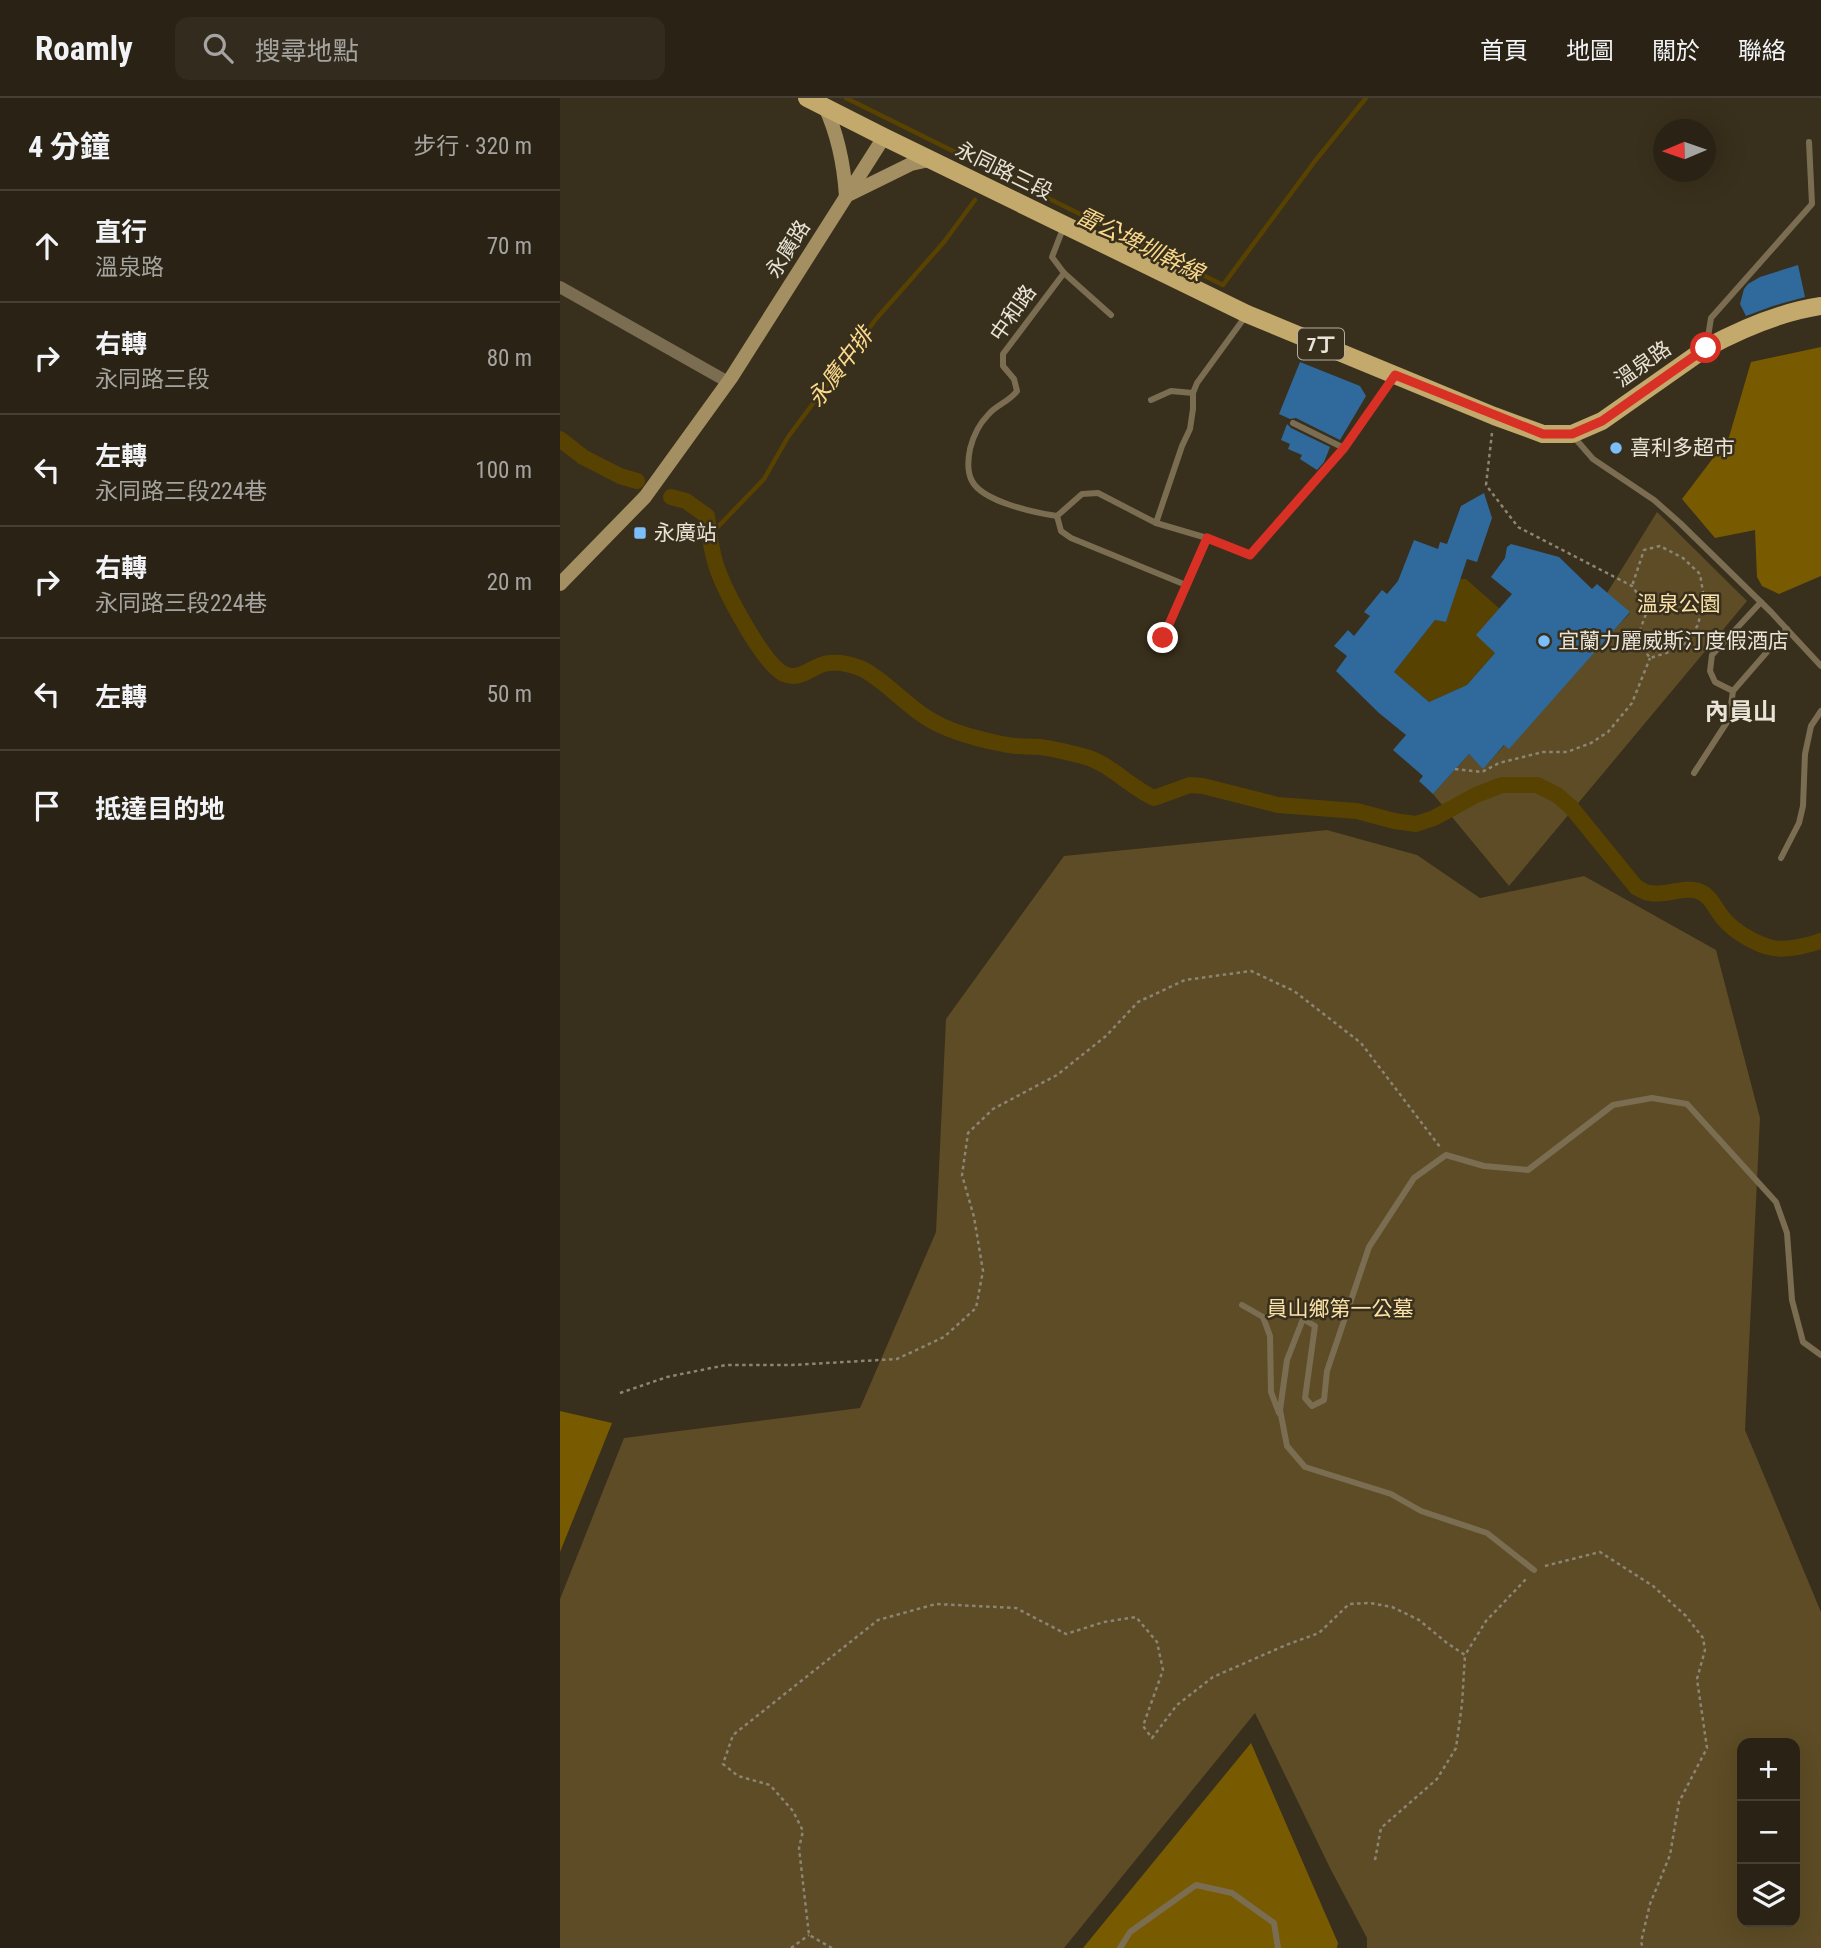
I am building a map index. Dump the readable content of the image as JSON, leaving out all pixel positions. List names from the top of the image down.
{
  "streets": {
    "main road": ["永同路三段", "7丁", "溫泉路"],
    "street": ["永廣路"],
    "lane": ["中和路"]
  },
  "crossings": [
    ["永同路三段", "永廣路"],
    ["永同路三段", "中和路"],
    ["永同路三段", "溫泉路"]
  ],
  "districts": ["內員山"],
  "water": ["雷公埤圳幹線", "永廣中排"],
  "parks": ["溫泉公園", "員山鄉第一公墓"],
  "places": {
    "other": ["喜利多超市", "宜蘭力麗威斯汀度假酒店"],
    "transit": ["永廣站"]
  },
  "north": "left",
  "page": {
    "header": "Roamly",
    "search": "搜尋地點",
    "nav": [
      "首頁",
      "地圖",
      "關於",
      "聯絡"
    ],
    "heading": ["4 分鐘", "步行 · 320 m"],
    "list": [
      ["直行", "溫泉路", "70 m"],
      ["右轉", "永同路三段", "80 m"],
      ["左轉", "永同路三段224巷", "100 m"],
      ["右轉", "永同路三段224巷", "20 m"],
      ["左轉", "50 m"],
      "抵達目的地"
    ],
    "map_buttons": ["+", "−"]
  }
}
